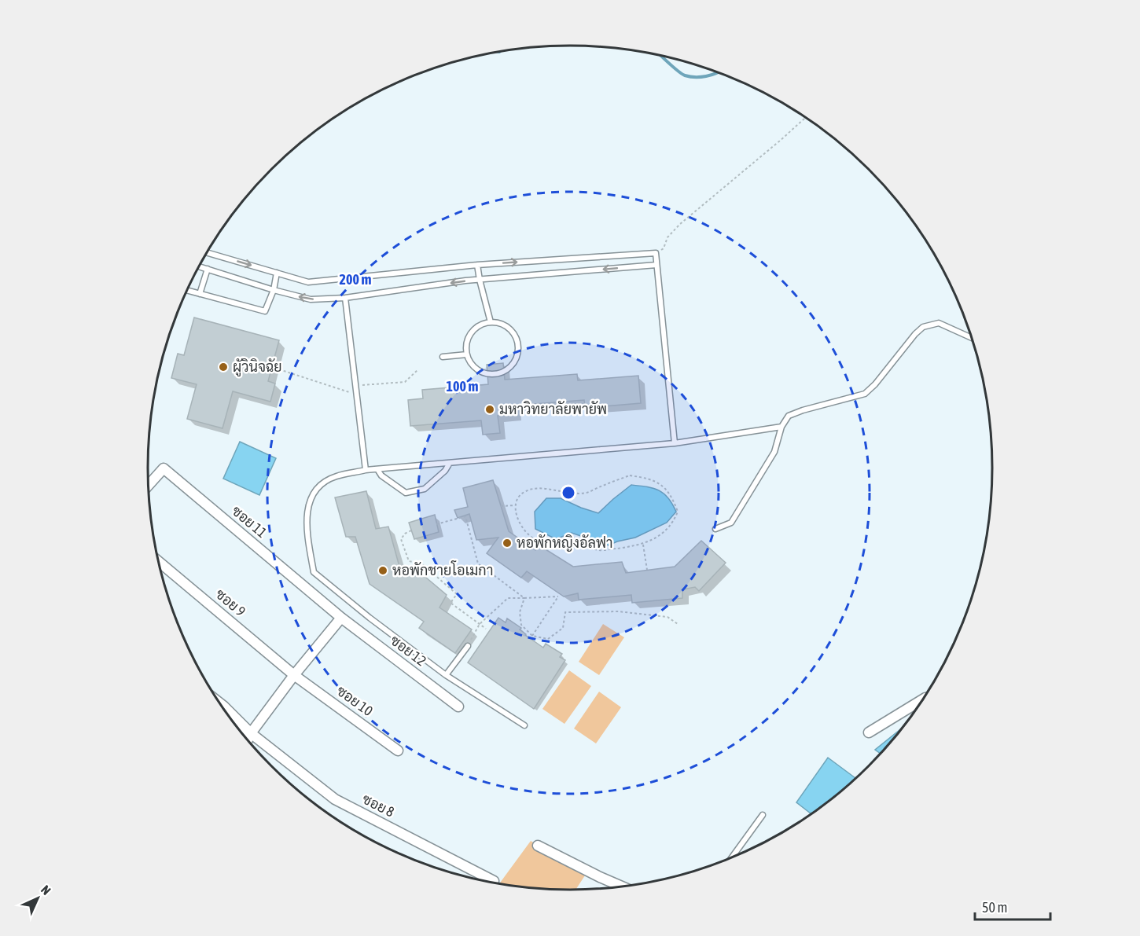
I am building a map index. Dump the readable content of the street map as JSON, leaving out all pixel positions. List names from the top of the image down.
{
  "streets": {
    "street": [
      "ซอย 11",
      "ซอย 9",
      "ซอย 12",
      "ซอย 10",
      "ซอย 8"
    ]
  },
  "crossings": [
    ["ซอย 11", "ซอย 12"],
    ["ซอย 9", "ซอย 10"]
  ],
  "places": [
    "ผัูวินิจฉัย",
    "มหาวิทยาลัยพายัพ",
    "หอพักหญิงอัลฟา",
    "หอพักชายโอเมกา"
  ],
  "scale_bar": "50 m",
  "north": "top right",
  "rings": ["200 m", "100 m"]
}
